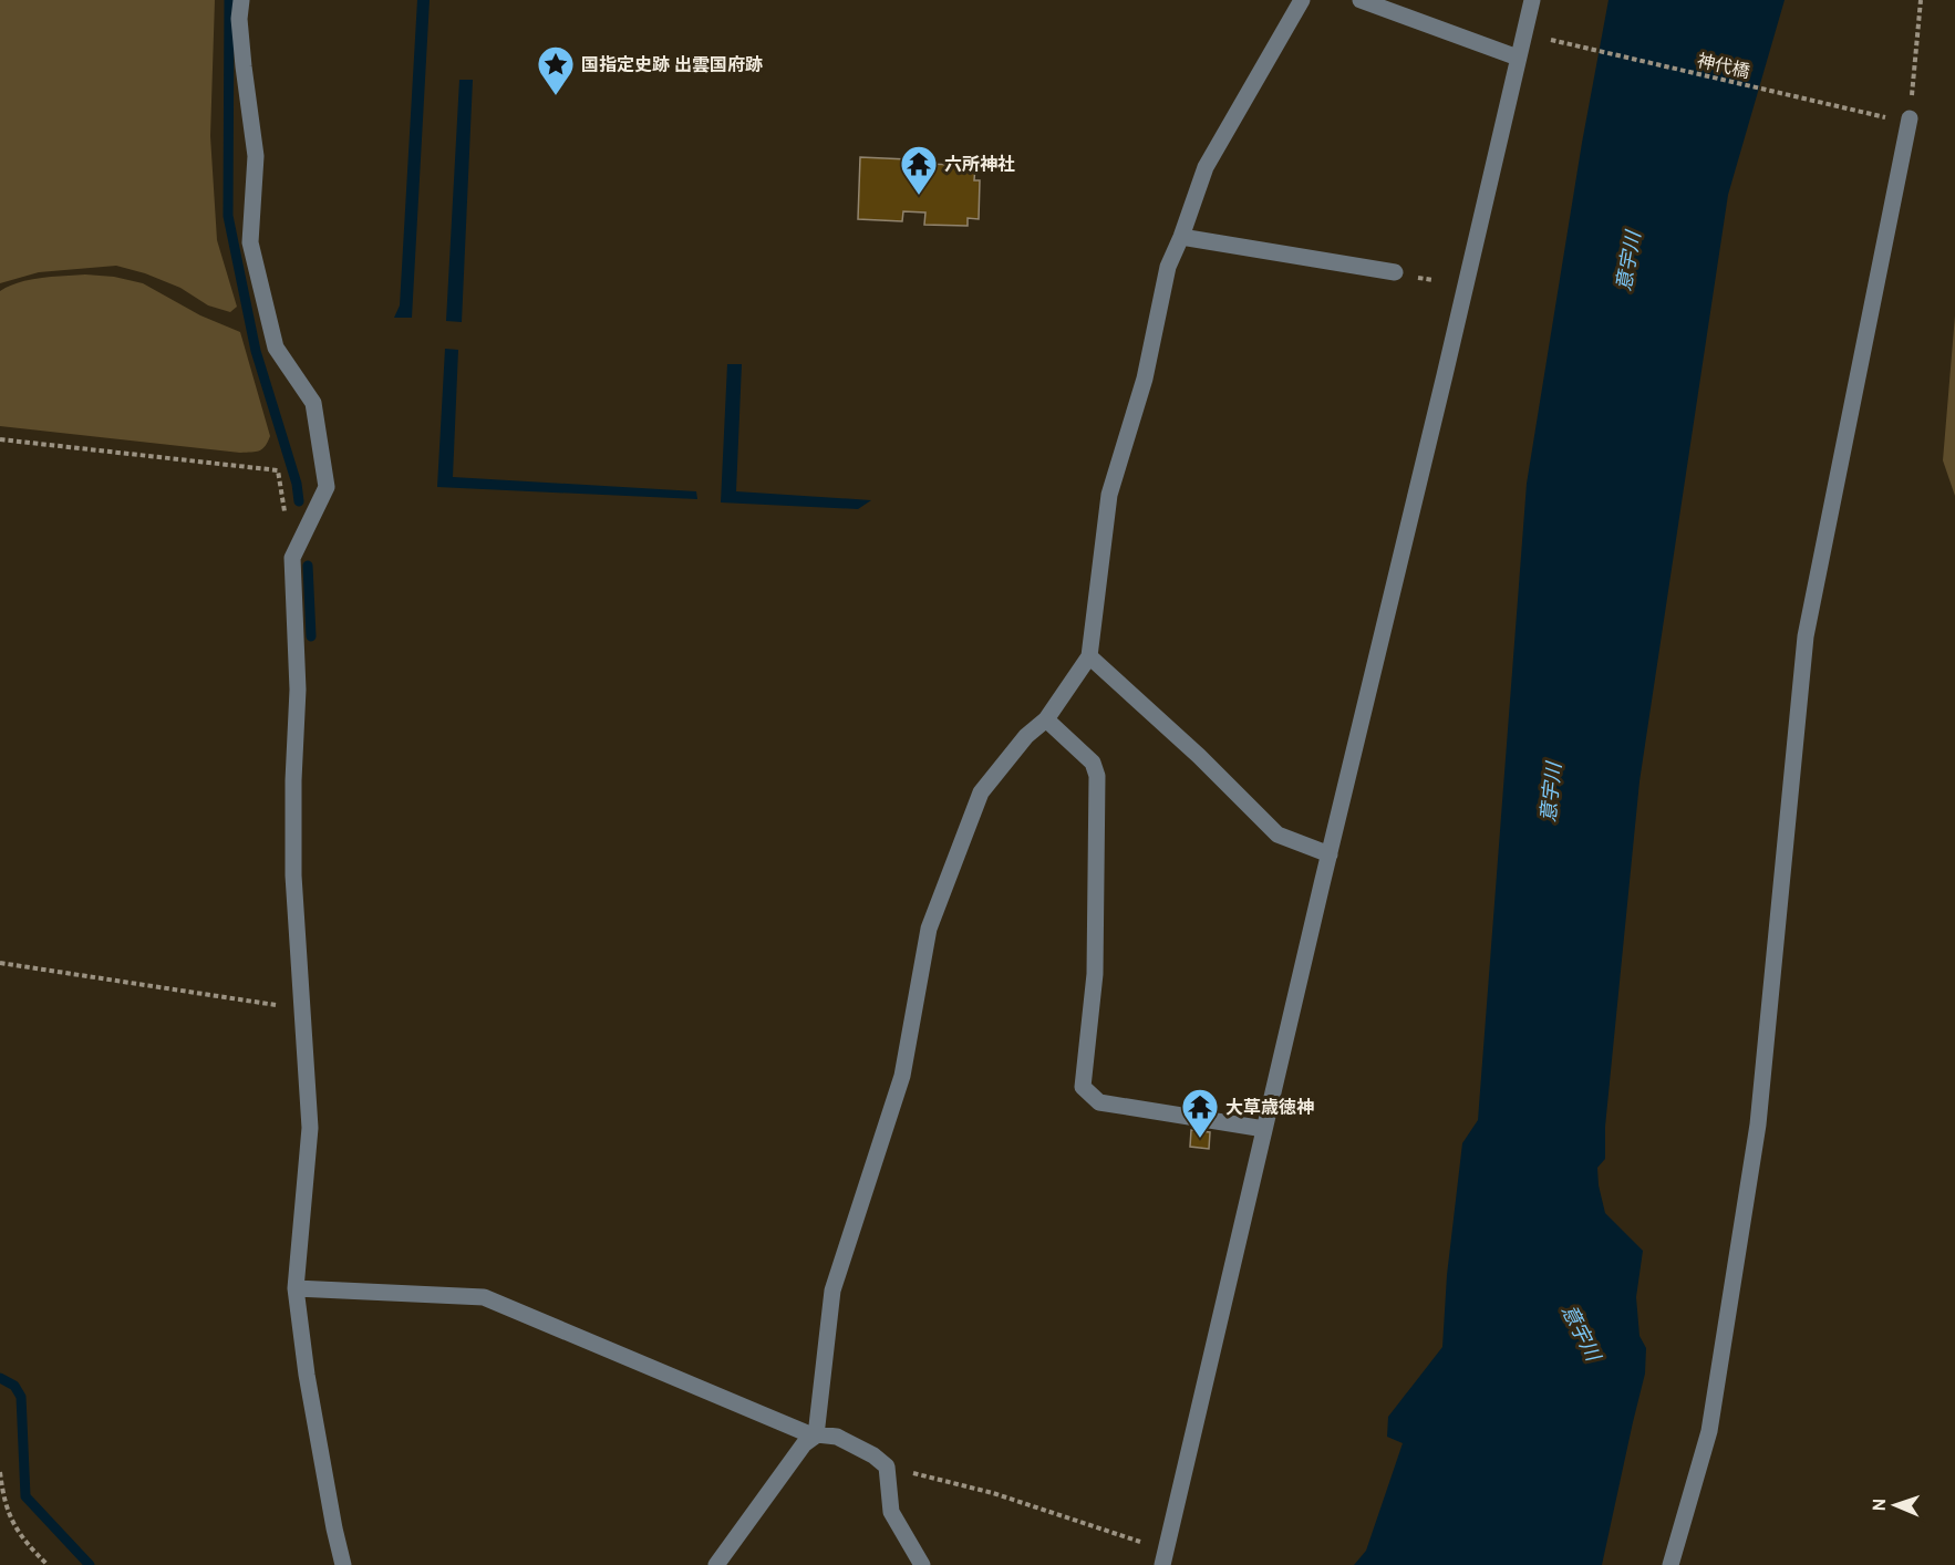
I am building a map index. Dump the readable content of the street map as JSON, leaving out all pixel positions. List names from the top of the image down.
{
  "streets": {
    "path": ["神代橋"]
  },
  "water": ["意宇川"],
  "places": {
    "place": ["国指定史跡 出雲国府跡"],
    "temple": ["六所神社", "大草歳徳神"]
  },
  "north": "left"
}
